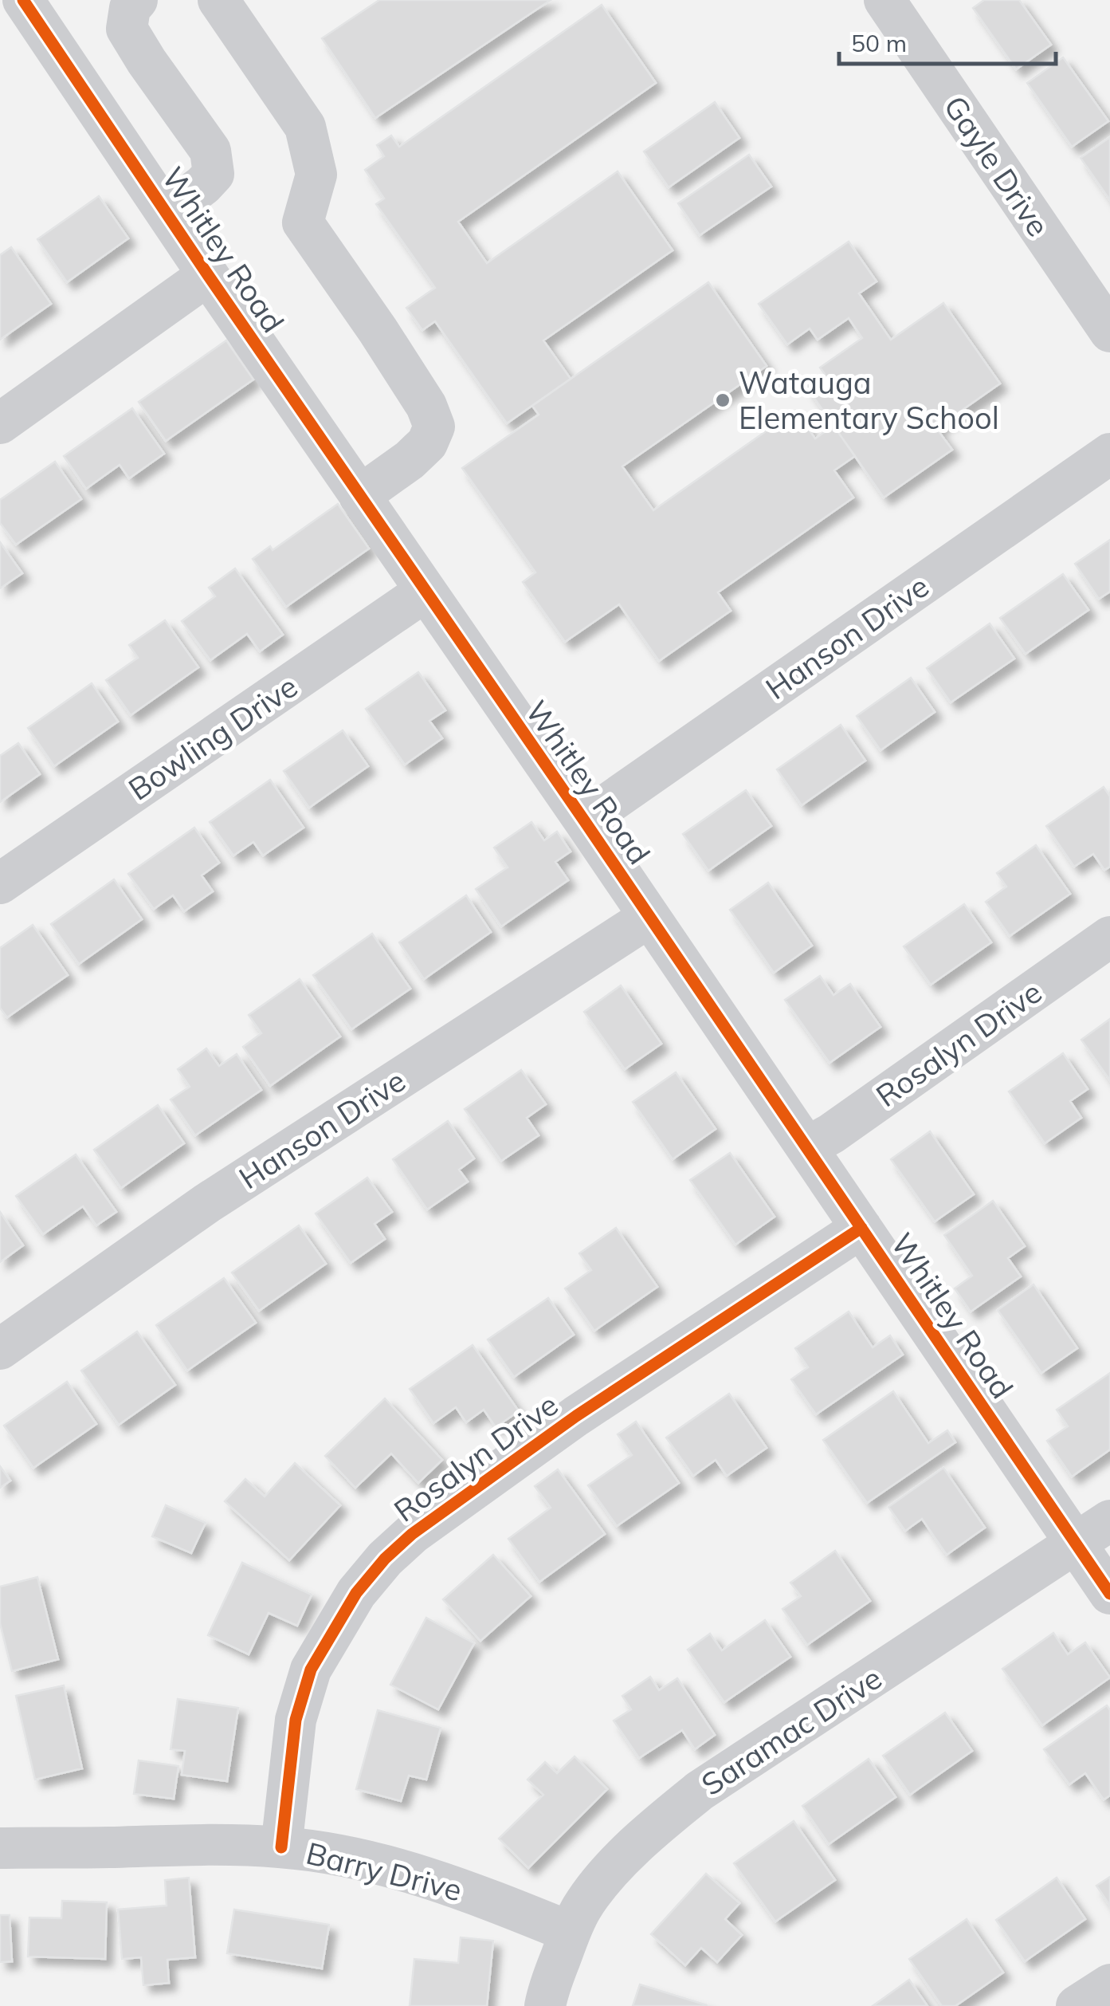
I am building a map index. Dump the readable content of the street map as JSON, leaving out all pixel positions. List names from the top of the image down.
{
  "streets": {
    "street": [
      "Gayle Drive",
      "Whitley Road",
      "Hanson Drive",
      "Bowling Drive",
      "Rosalyn Drive",
      "Saramac Drive",
      "Barry Drive"
    ]
  },
  "crossings": [
    ["Whitley Road", "Hanson Drive"],
    ["Whitley Road", "Bowling Drive"],
    ["Whitley Road", "Rosalyn Drive"],
    ["Whitley Road", "Saramac Drive"],
    ["Rosalyn Drive", "Barry Drive"],
    ["Saramac Drive", "Barry Drive"]
  ],
  "places": ["Watauga Elementary School"],
  "scale_bar": "50 m"
}
